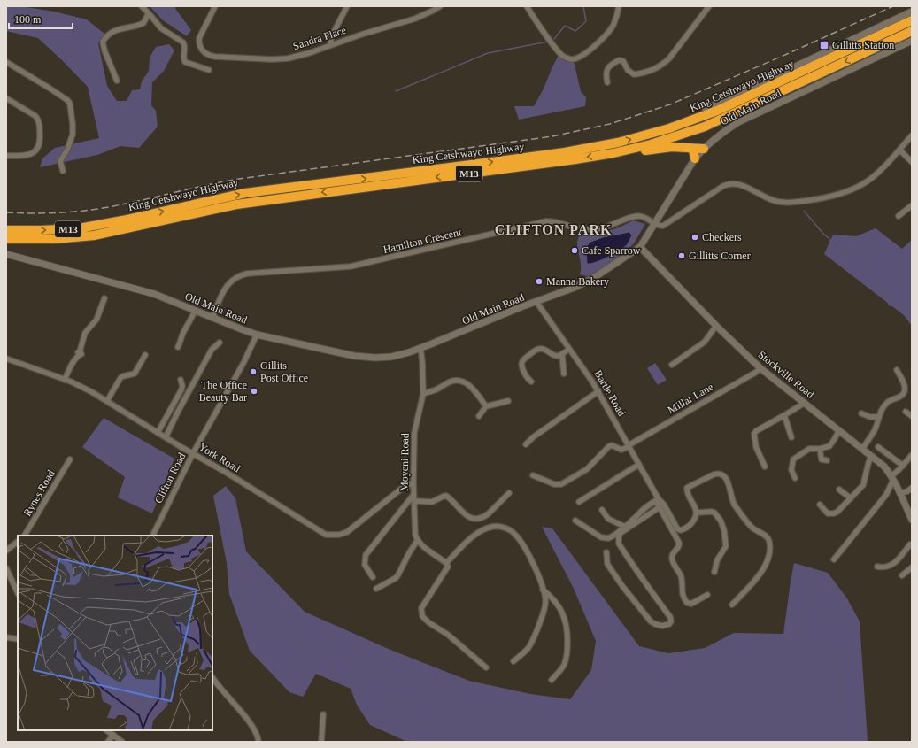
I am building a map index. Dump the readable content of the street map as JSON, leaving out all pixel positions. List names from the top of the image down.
{
  "streets": {
    "highway": ["King Cetshwayo Highway", "M13"],
    "street": [
      "Sandra Place",
      "Old Main Road",
      "Hamilton Crescent",
      "Stockville Road",
      "Bartle Road",
      "Millar Lane",
      "York Road",
      "Moyeni Road",
      "Clifton Road",
      "Rynes Road"
    ]
  },
  "crossings": [
    ["Old Main Road", "Hamilton Crescent"],
    ["Old Main Road", "Stockville Road"],
    ["Old Main Road", "Bartle Road"],
    ["Old Main Road", "Moyeni Road"],
    ["Old Main Road", "Clifton Road"],
    ["Stockville Road", "Millar Lane"],
    ["Bartle Road", "Millar Lane"],
    ["York Road", "Moyeni Road"],
    ["York Road", "Clifton Road"]
  ],
  "districts": ["CLIFTON PARK"],
  "places": {
    "transit": ["Gillitts Station"],
    "other": [
      "Checkers",
      "Cafe Sparrow",
      "Gillitts Corner",
      "Manna Bakery",
      "Gillits Post Office",
      "The Office Beauty Bar"
    ]
  },
  "scale_bar": "100 m"
}
